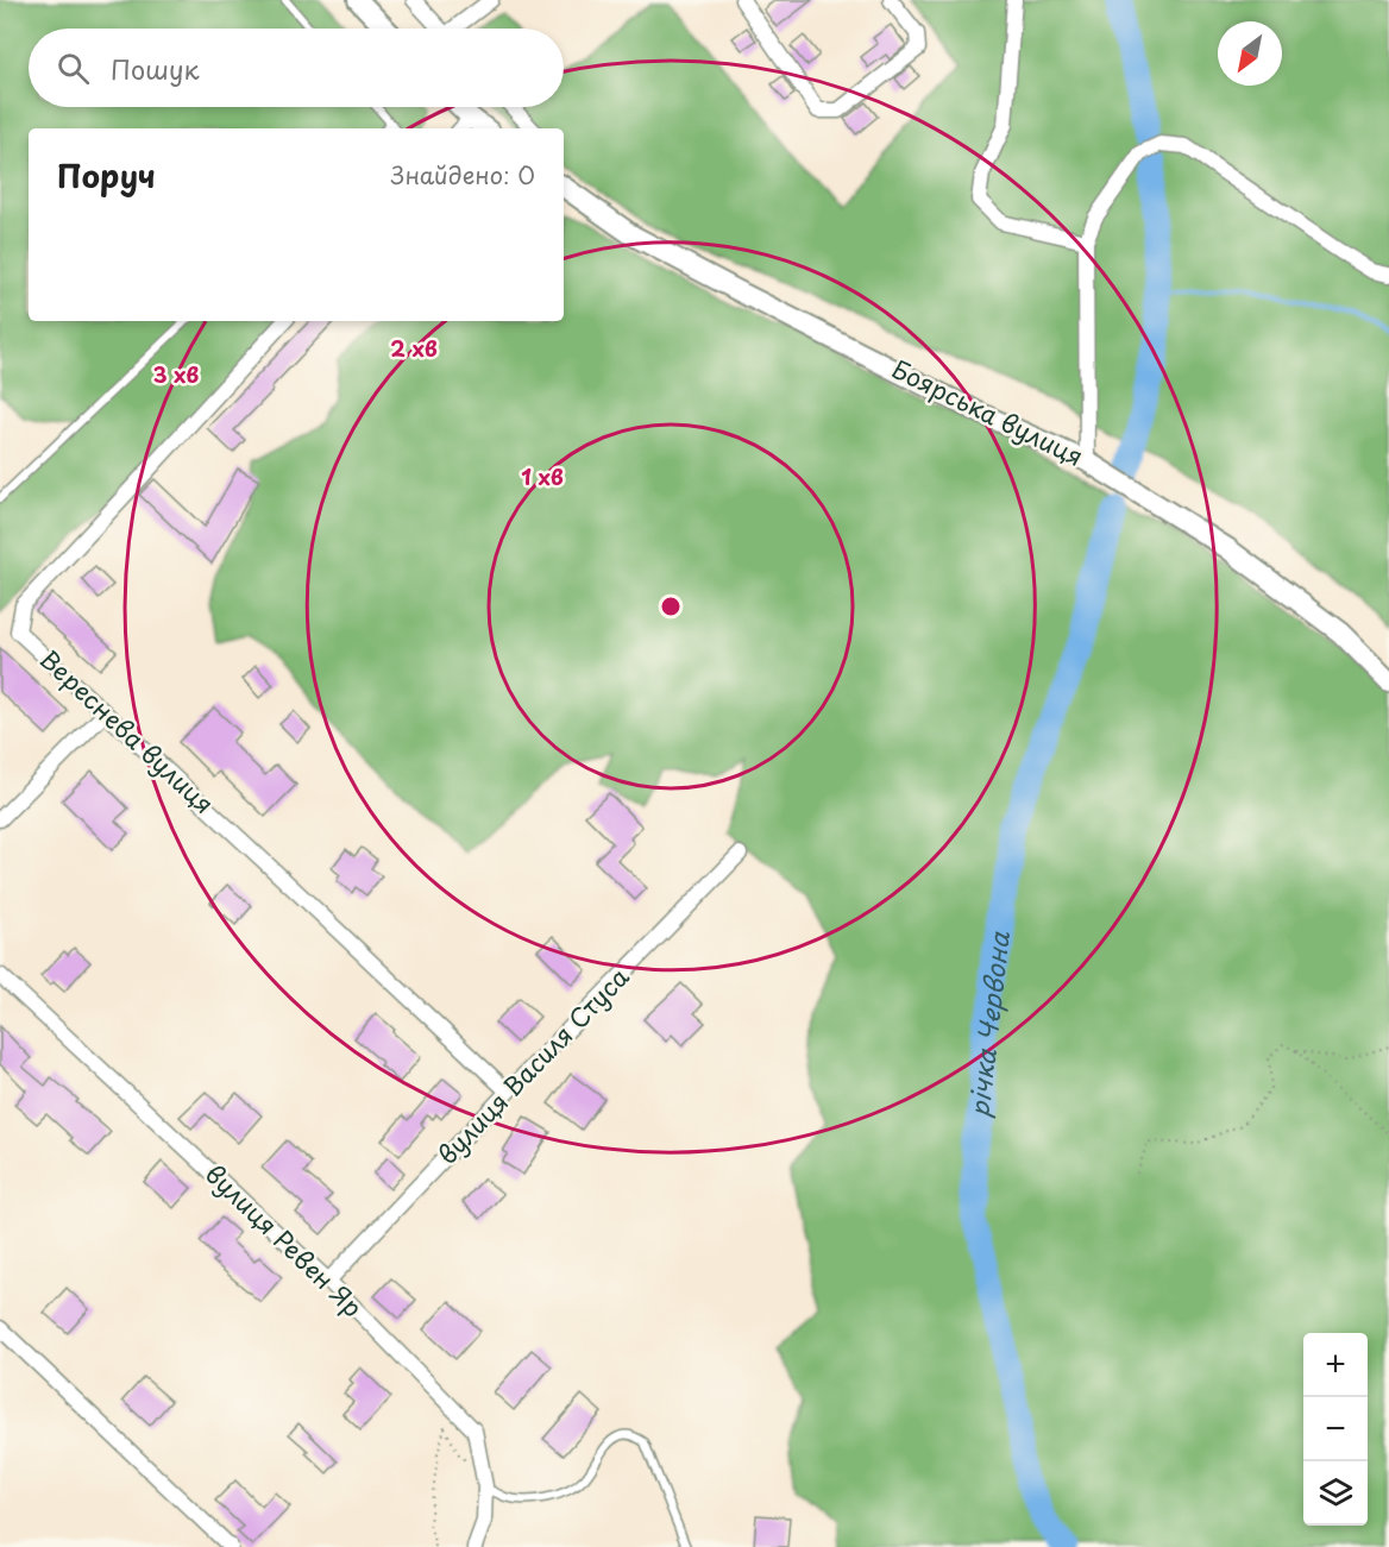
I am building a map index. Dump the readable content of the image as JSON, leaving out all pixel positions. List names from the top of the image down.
{
  "streets": {
    "street": [
      "Боярська вулиця",
      "Вереснева вулиця",
      "вулиця Василя Стуса",
      "вулиця Ревен Яр"
    ]
  },
  "crossings": [
    ["Вереснева вулиця", "вулиця Василя Стуса"],
    ["вулиця Василя Стуса", "вулиця Ревен Яр"]
  ],
  "water": ["річка Червона"],
  "north": "bottom left",
  "page": {
    "search": "Пошук",
    "heading": ["Поруч", "Знайдено: 0"],
    "map_buttons": ["+", "−"]
  },
  "rings": ["2 хв", "3 хв", "1 хв"]
}
